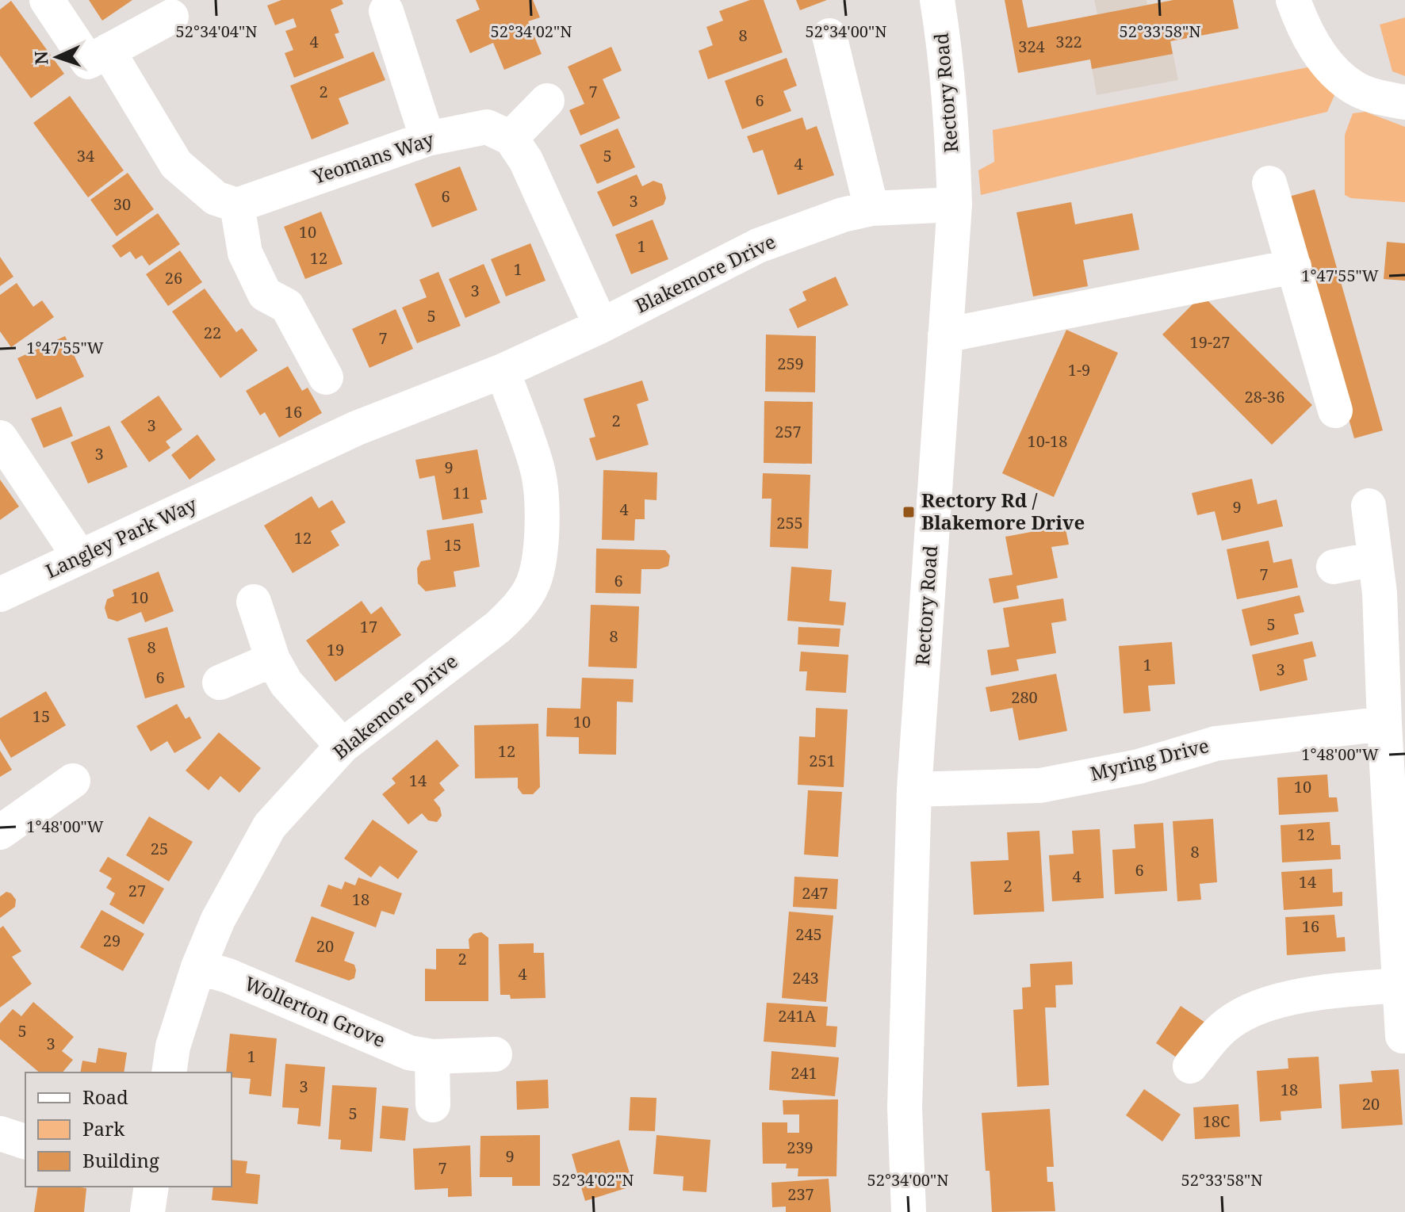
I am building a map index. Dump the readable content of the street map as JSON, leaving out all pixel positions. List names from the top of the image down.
{
  "streets": {
    "street": [
      "Rectory Road",
      "Yeomans Way",
      "Blakemore Drive",
      "Langley Park Way",
      "Myring Drive",
      "Wollerton Grove"
    ]
  },
  "crossings": [
    ["Rectory Road", "Blakemore Drive"],
    ["Rectory Road", "Myring Drive"],
    ["Blakemore Drive", "Langley Park Way"],
    ["Blakemore Drive", "Wollerton Grove"]
  ],
  "places": {
    "transit": ["Rectory Rd / Blakemore Drive"]
  },
  "house_numbers": [
    "8",
    "4",
    "322",
    "324",
    "2",
    "7",
    "6",
    "34",
    "5",
    "4",
    "6",
    "3",
    "30",
    "10",
    "1",
    "12",
    "1",
    "26",
    "3",
    "5",
    "22",
    "7",
    "19-27",
    "259",
    "1-9",
    "28-36",
    "16",
    "2",
    "3",
    "257",
    "10-18",
    "3",
    "9",
    "11",
    "9",
    "4",
    "255",
    "12",
    "15",
    "7",
    "6",
    "10",
    "5",
    "17",
    "8",
    "8",
    "19",
    "1",
    "3",
    "6",
    "280",
    "15",
    "10",
    "12",
    "251",
    "14",
    "10",
    "12",
    "25",
    "8",
    "6",
    "4",
    "14",
    "2",
    "27",
    "247",
    "18",
    "16",
    "245",
    "29",
    "20",
    "2",
    "4",
    "243",
    "241A",
    "5",
    "3",
    "1",
    "241",
    "3",
    "18",
    "20",
    "5",
    "18C",
    "239",
    "9",
    "7",
    "237"
  ],
  "legend": ["Road", "Park", "Building"],
  "north": "left",
  "coordinates": [
    "52°34'04\"N",
    "52°34'02\"N",
    "52°34'00\"N",
    "52°33'58\"N",
    "1°47'55\"W",
    "1°48'00\"W"
  ]
}
